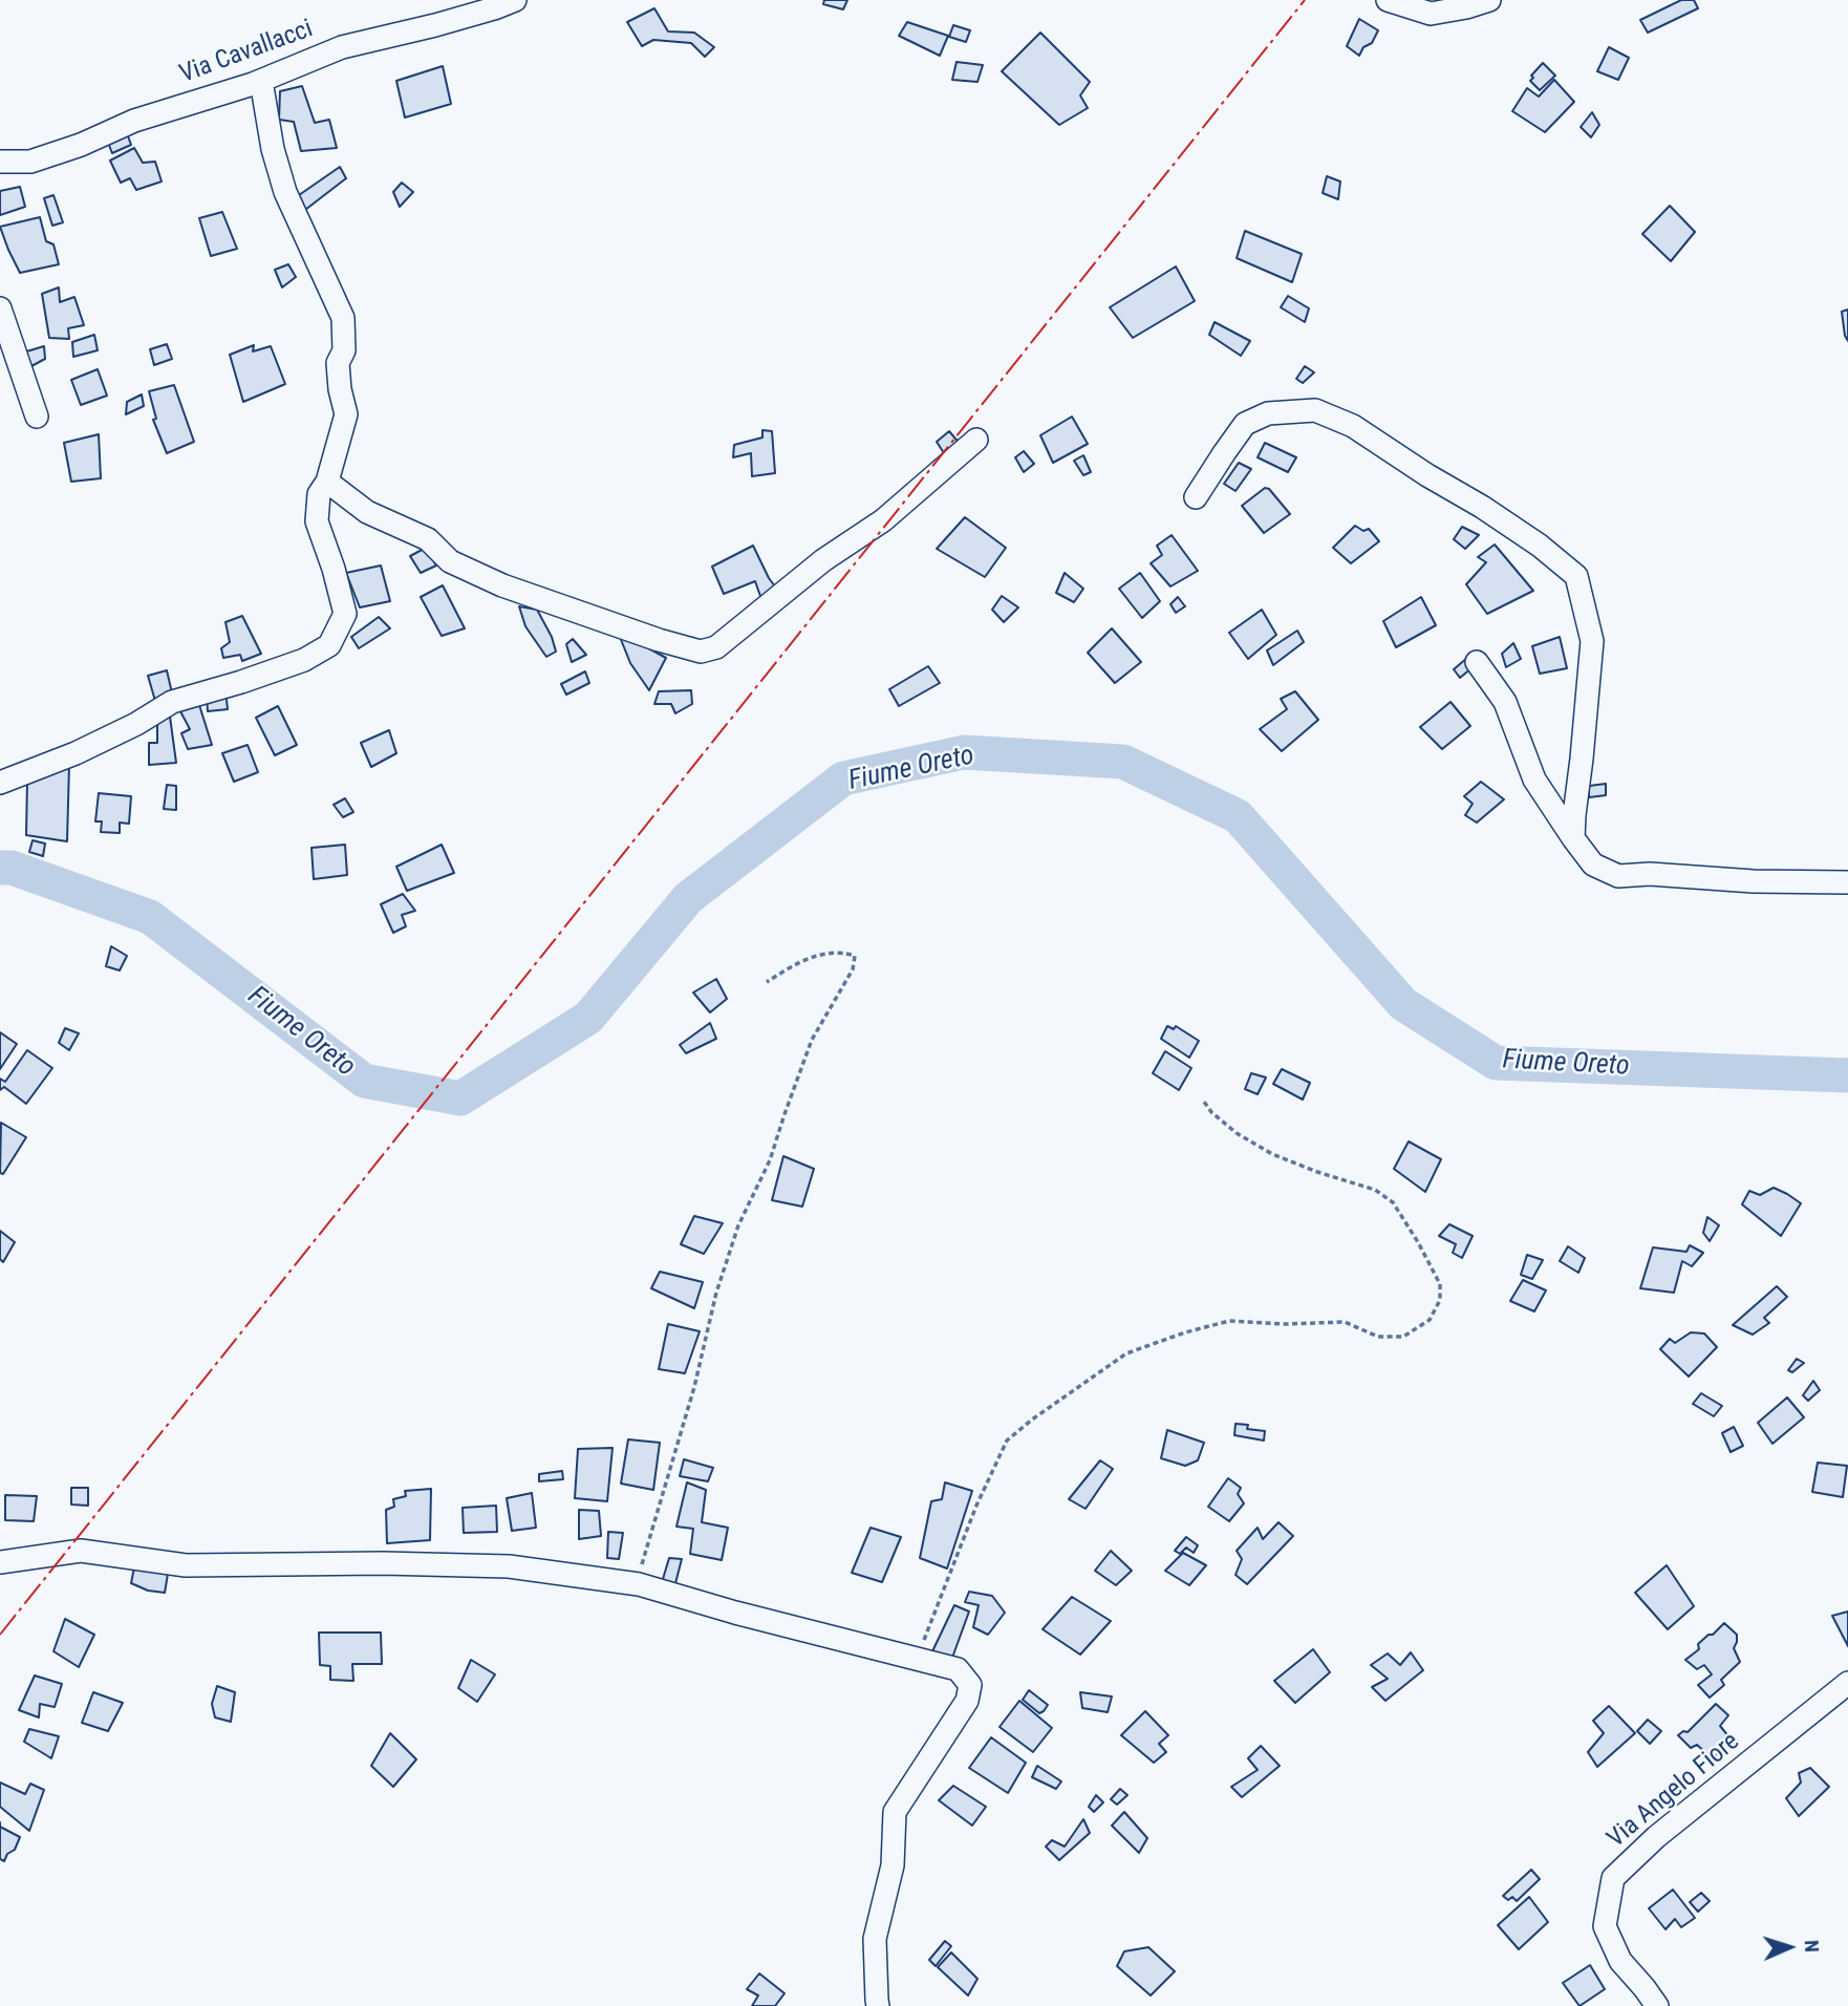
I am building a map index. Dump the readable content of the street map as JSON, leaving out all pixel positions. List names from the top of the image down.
{
  "streets": {
    "street": ["Via Cavallacci", "Via Angelo Fiore"]
  },
  "water": ["Fiume Oreto"],
  "north": "right"
}
